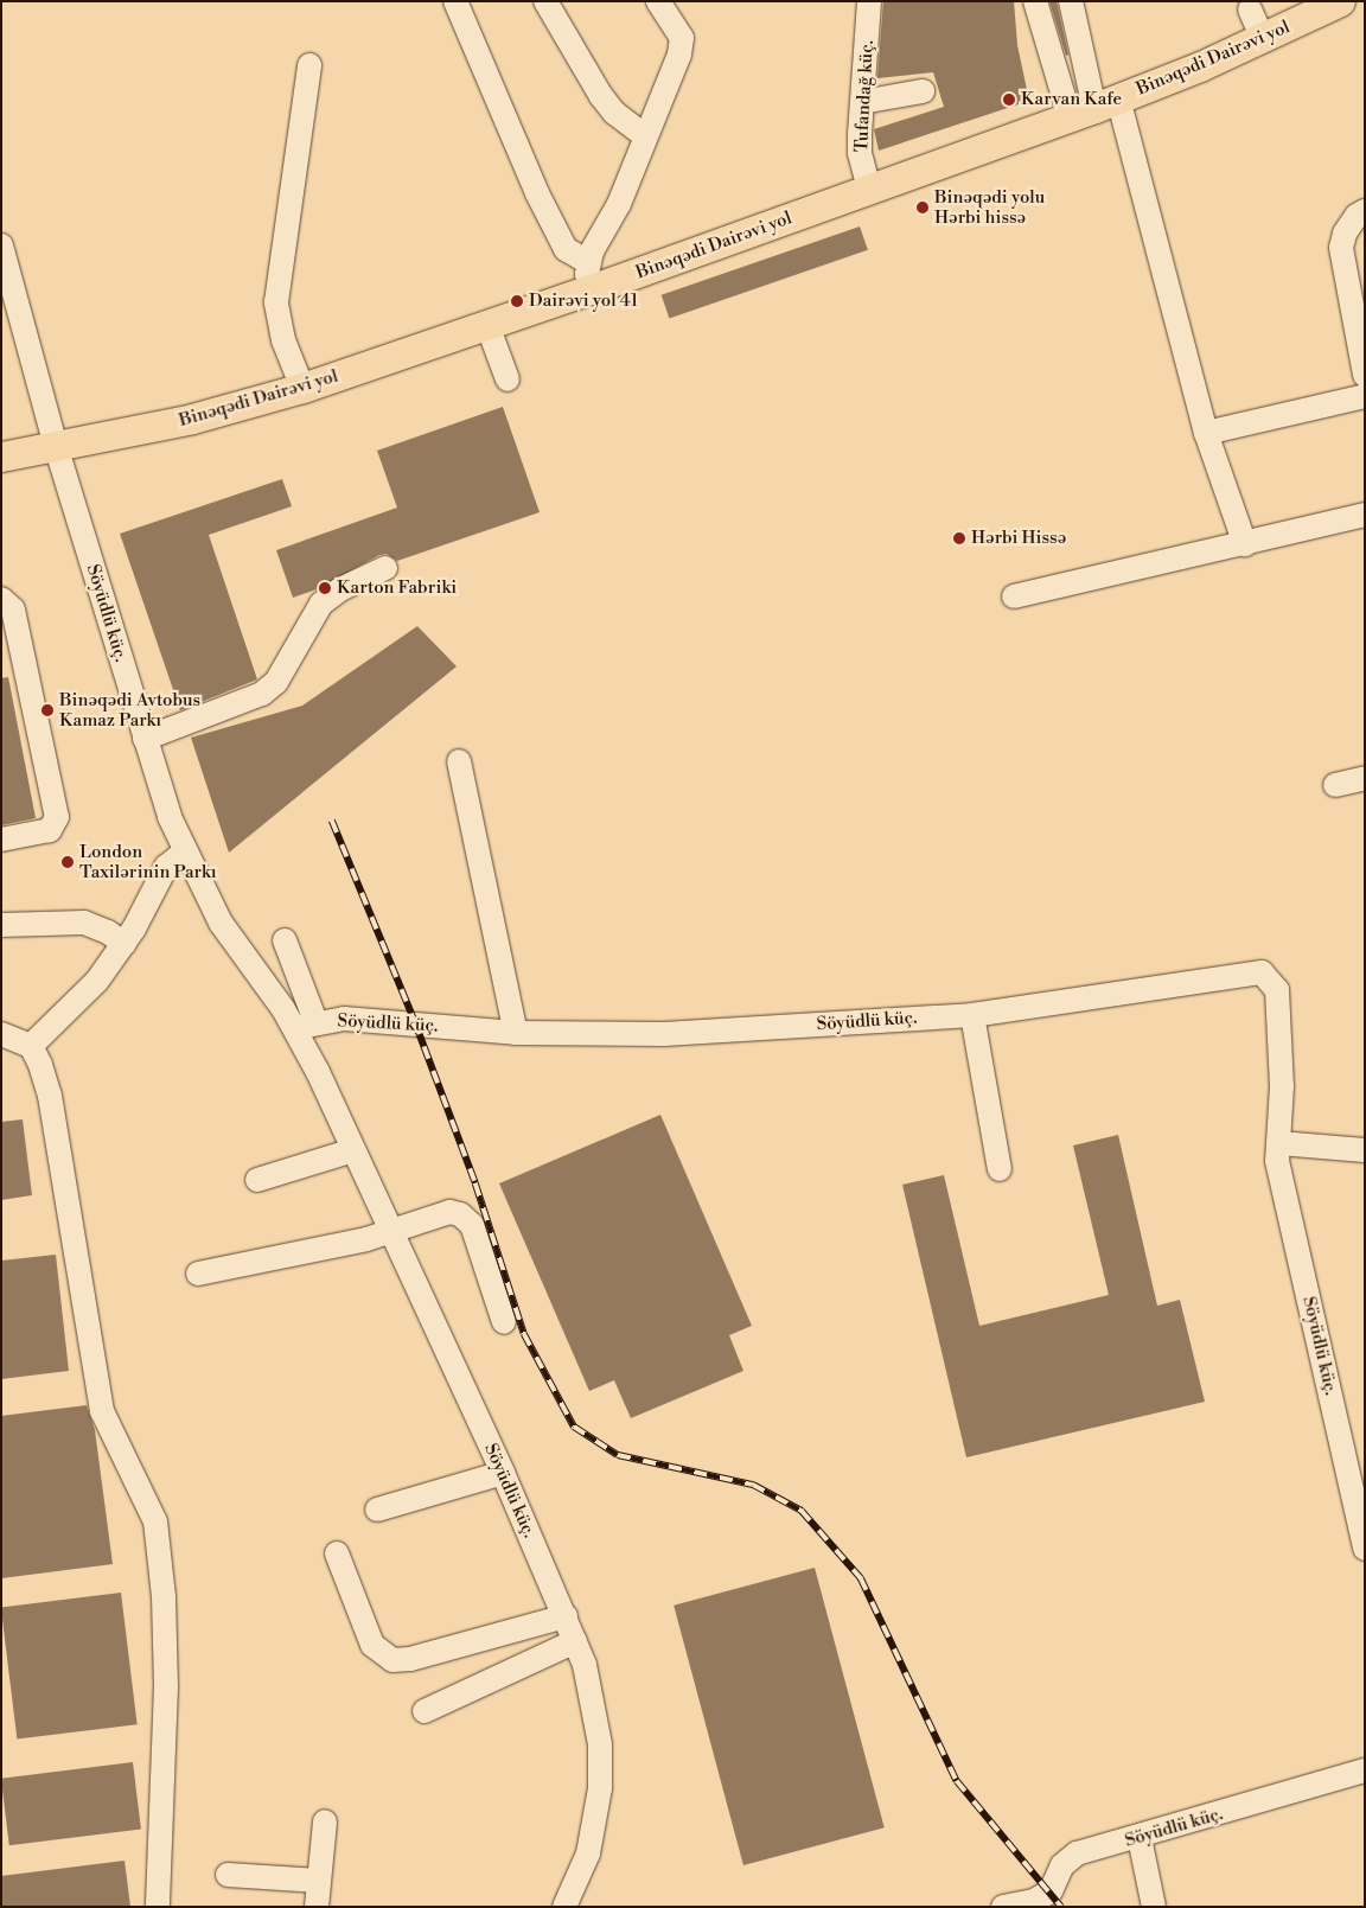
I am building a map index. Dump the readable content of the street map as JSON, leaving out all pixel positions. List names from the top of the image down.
{
  "streets": {
    "main road": ["Binəqədi Dairəvi yol"],
    "street": ["Tufandağ küç.", "Söyüdlü küç."]
  },
  "crossings": [
    ["Binəqədi Dairəvi yol", "Tufandağ küç."],
    ["Binəqədi Dairəvi yol", "Söyüdlü küç."]
  ],
  "places": [
    "Karvan Kafe",
    "Binəqədi yolu Hərbi hissə",
    "Dairəvi yol 41",
    "Hərbi Hissə",
    "Karton Fabriki",
    "Binəqədi Avtobus Kamaz Parkı",
    "London Taxilərinin Parkı"
  ]
}
